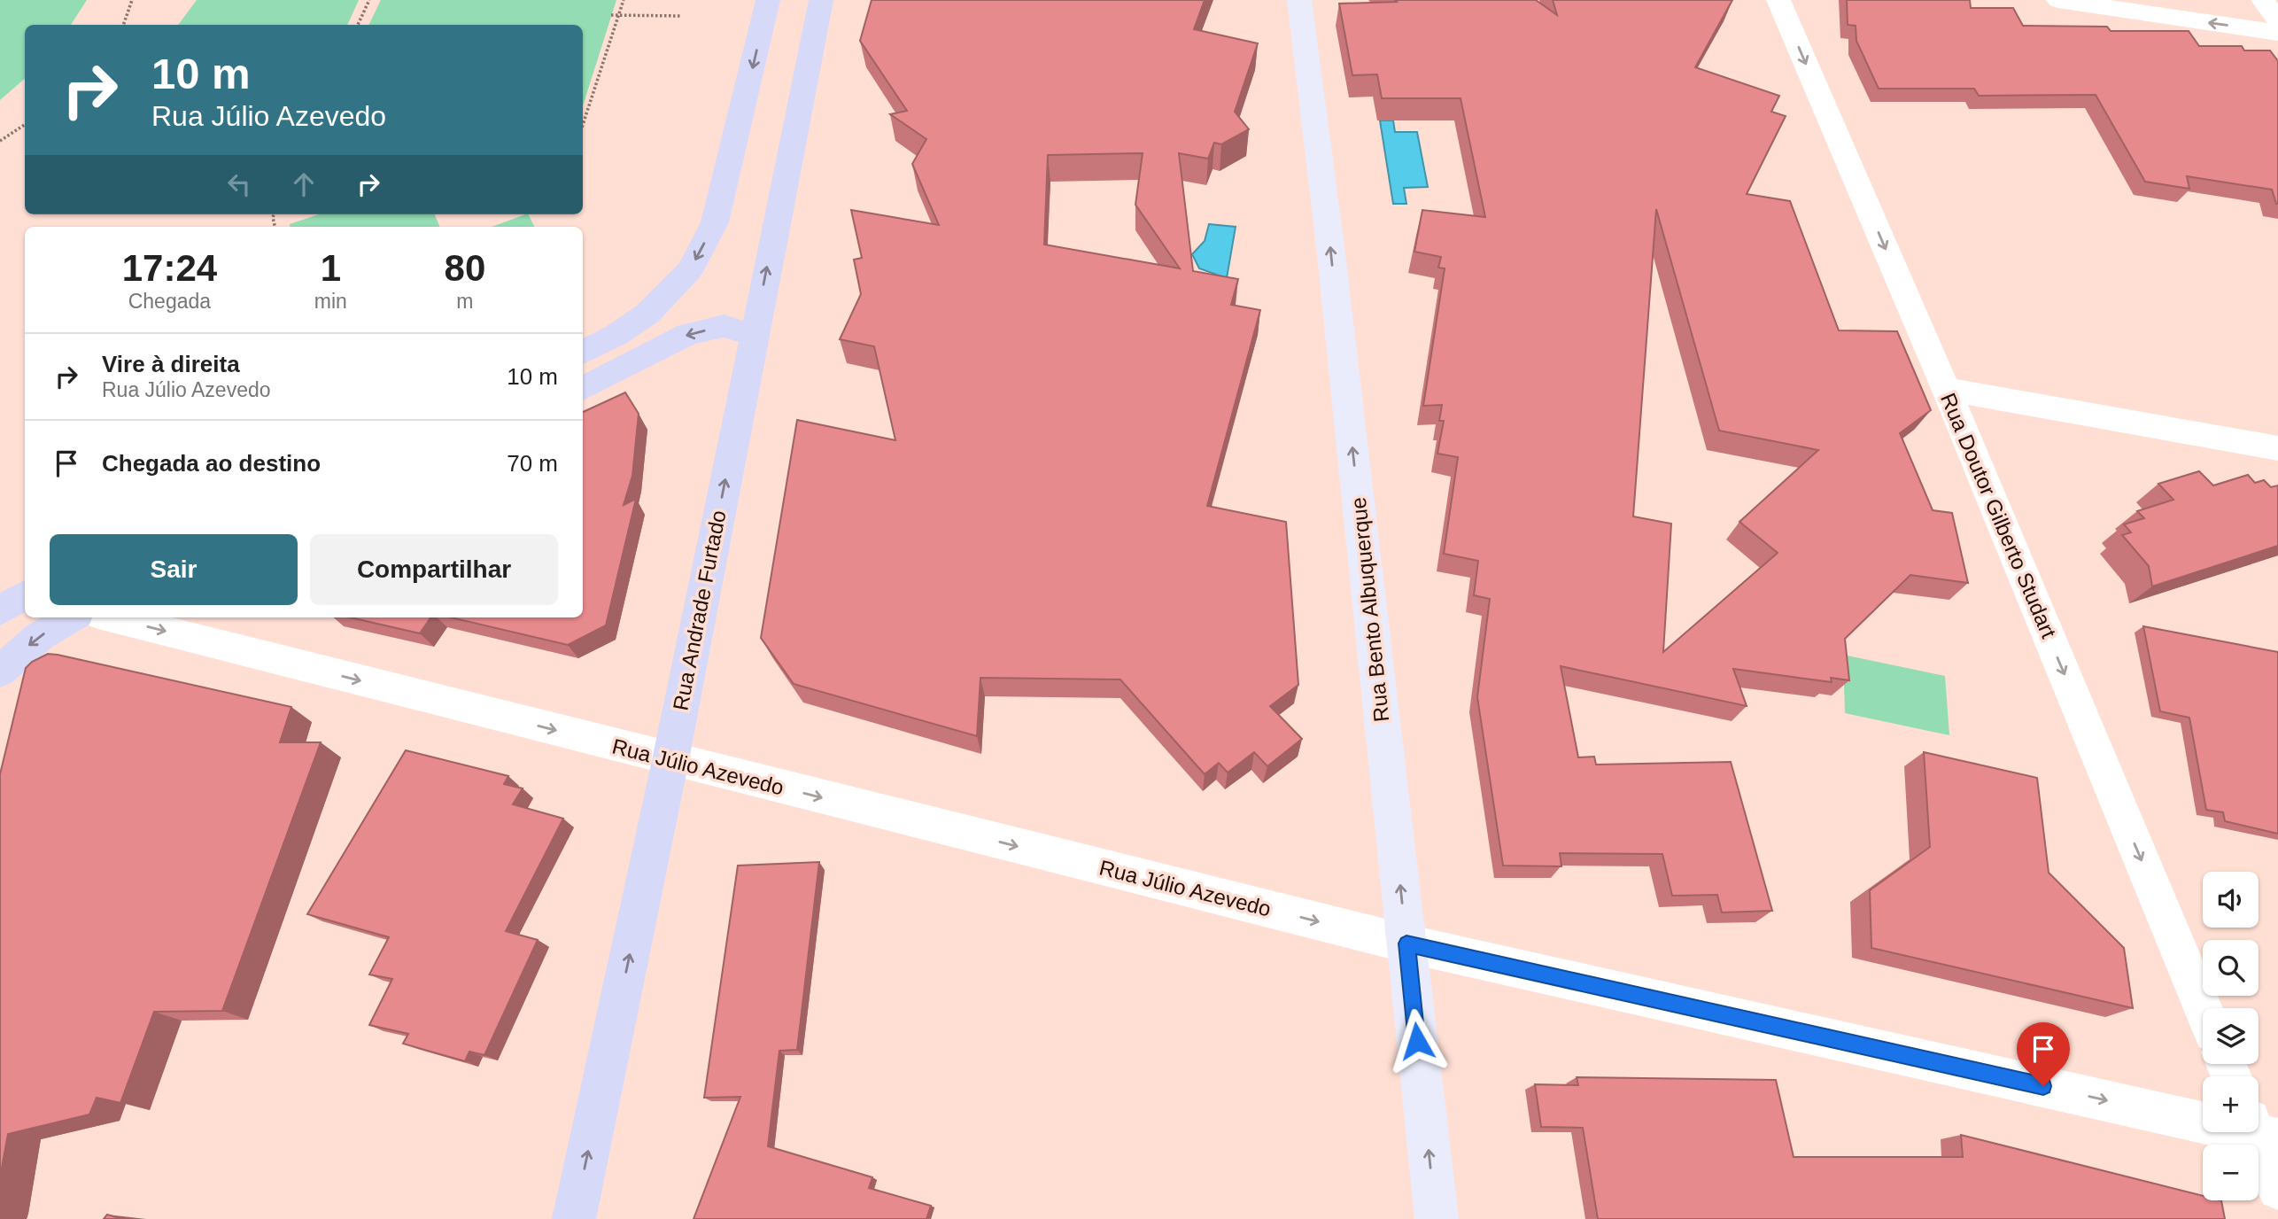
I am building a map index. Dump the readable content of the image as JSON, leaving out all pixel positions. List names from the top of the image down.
{
  "streets": {
    "main road": ["Rua Andrade Furtado"],
    "street": ["Rua Doutor Gilberto Studart", "Rua Bento Albuquerque", "Rua Júlio Azevedo"]
  },
  "crossings": [
    ["Rua Bento Albuquerque", "Rua Júlio Azevedo"],
    ["Rua Andrade Furtado", "Rua Júlio Azevedo"]
  ],
  "one_way": ["Rua Doutor Gilberto Studart", "Rua Bento Albuquerque", "Rua Júlio Azevedo"],
  "page": {
    "turn": ["10 m", "Rua Júlio Azevedo"],
    "eta": [
      "17:24",
      "Chegada",
      "1",
      "min",
      "80",
      "m"
    ],
    "list": [
      {
        "name": "Vire à direita",
        "note": "Rua Júlio Azevedo",
        "value": "10 m"
      },
      {
        "name": "Chegada ao destino",
        "value": "70 m"
      }
    ],
    "buttons": ["Sair", "Compartilhar"],
    "map_buttons": ["+", "−"]
  }
}
